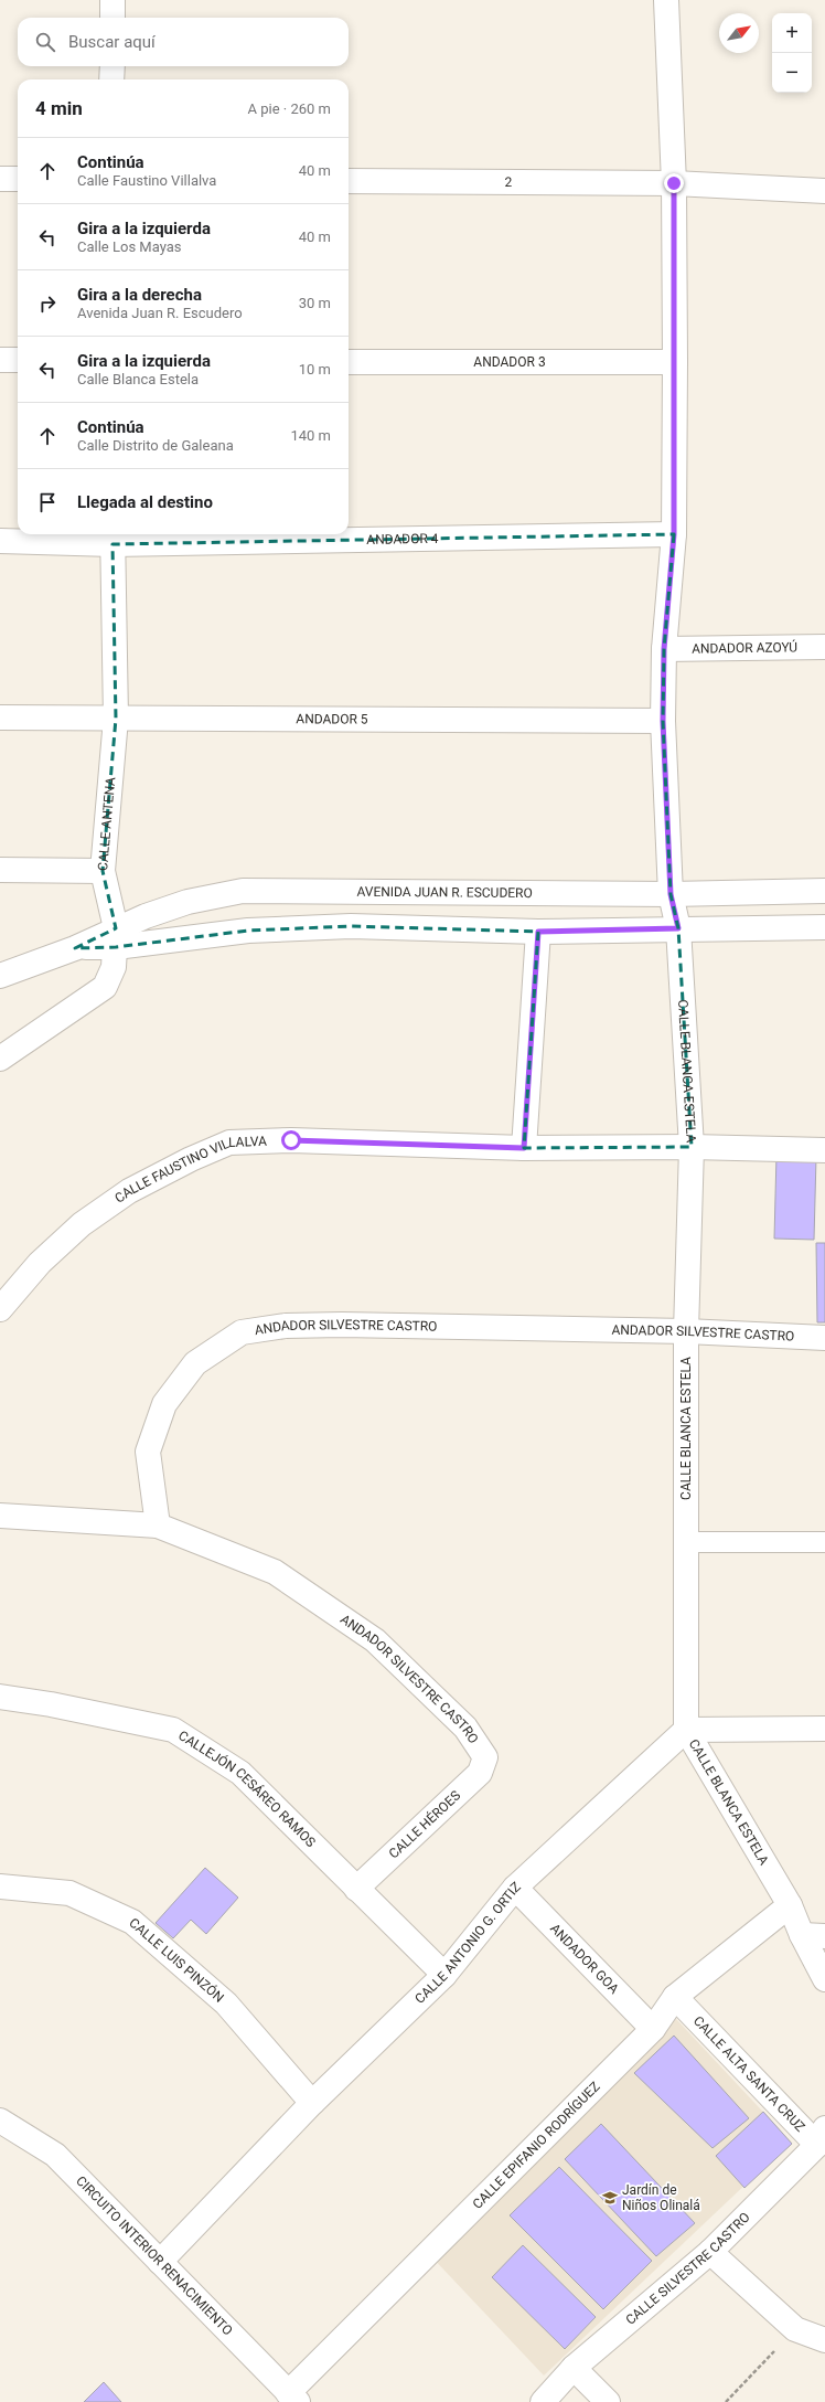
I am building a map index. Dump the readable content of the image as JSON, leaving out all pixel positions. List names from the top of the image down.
{
  "streets": {
    "street": [
      "2",
      "ANDADOR 3",
      "ANDADOR 4",
      "ANDADOR AZOYÚ",
      "ANDADOR 5",
      "CALLE ANTENA",
      "AVENIDA JUAN R. ESCUDERO",
      "CALLE BLANCA ESTELA",
      "CALLE FAUSTINO VILLALVA",
      "ANDADOR SILVESTRE CASTRO",
      "CALLEJÓN CESÁREO RAMOS",
      "CALLE HÉROES",
      "CALLE ANTONIO G. ORTIZ",
      "ANDADOR GOA",
      "CALLE LUIS PINZÓN",
      "CALLE ALTA SANTA CRUZ",
      "CALLE EPIFANIO RODRÍGUEZ",
      "CIRCUITO INTERIOR RENACIMIENTO",
      "CALLE SILVESTRE CASTRO"
    ]
  },
  "crossings": [
    ["2", "CALLE BLANCA ESTELA"],
    ["ANDADOR 3", "CALLE BLANCA ESTELA"],
    ["ANDADOR 4", "CALLE ANTENA"],
    ["ANDADOR 4", "CALLE BLANCA ESTELA"],
    ["ANDADOR AZOYÚ", "CALLE BLANCA ESTELA"],
    ["ANDADOR 5", "CALLE ANTENA"],
    ["ANDADOR 5", "CALLE BLANCA ESTELA"],
    ["CALLE ANTENA", "AVENIDA JUAN R. ESCUDERO"],
    ["AVENIDA JUAN R. ESCUDERO", "CALLE BLANCA ESTELA"],
    ["CALLE BLANCA ESTELA", "CALLE FAUSTINO VILLALVA"],
    ["CALLE BLANCA ESTELA", "ANDADOR SILVESTRE CASTRO"],
    ["CALLE BLANCA ESTELA", "CALLE ANTONIO G. ORTIZ"],
    ["CALLE BLANCA ESTELA", "CALLE EPIFANIO RODRÍGUEZ"],
    ["ANDADOR SILVESTRE CASTRO", "CALLE HÉROES"],
    ["CALLEJÓN CESÁREO RAMOS", "CALLE HÉROES"],
    ["CALLEJÓN CESÁREO RAMOS", "CALLE ANTONIO G. ORTIZ"],
    ["CALLE ANTONIO G. ORTIZ", "ANDADOR GOA"],
    ["CALLE ANTONIO G. ORTIZ", "CALLE LUIS PINZÓN"],
    ["CALLE ANTONIO G. ORTIZ", "CIRCUITO INTERIOR RENACIMIENTO"],
    ["ANDADOR GOA", "CALLE EPIFANIO RODRÍGUEZ"],
    ["CALLE ALTA SANTA CRUZ", "CALLE EPIFANIO RODRÍGUEZ"],
    ["CALLE ALTA SANTA CRUZ", "CALLE SILVESTRE CASTRO"],
    ["CALLE EPIFANIO RODRÍGUEZ", "CIRCUITO INTERIOR RENACIMIENTO"]
  ],
  "places": {
    "school or university": ["Jardín de Niños Olinalá"]
  },
  "north": "top right",
  "page": {
    "map_buttons": ["+", "−"],
    "search": "Buscar aquí",
    "heading": ["4 min", "A pie · 260 m"],
    "list": [
      ["Continúa", "Calle Faustino Villalva", "40 m"],
      ["Gira a la izquierda", "Calle Los Mayas", "40 m"],
      ["Gira a la derecha", "Avenida Juan R. Escudero", "30 m"],
      ["Gira a la izquierda", "Calle Blanca Estela", "10 m"],
      ["Continúa", "Calle Distrito de Galeana", "140 m"],
      "Llegada al destino"
    ]
  }
}
